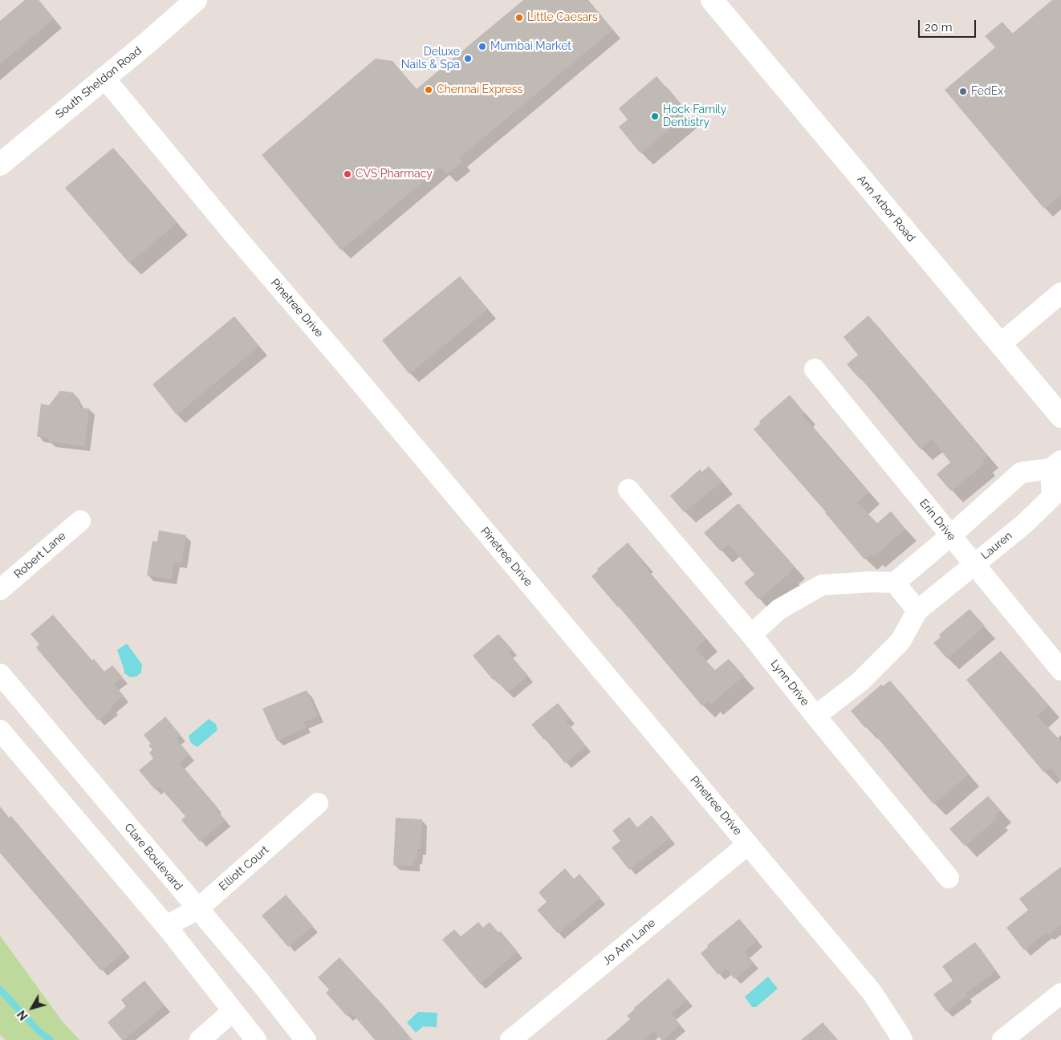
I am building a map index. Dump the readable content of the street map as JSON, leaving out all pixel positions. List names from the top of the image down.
{
  "streets": {
    "main road": ["South Sheldon Road", "Ann Arbor Road"],
    "street": [
      "Pinetree Drive",
      "Erin Drive",
      "Lauren",
      "Robert Lane",
      "Lynn Drive",
      "Clare Boulevard",
      "Elliott Court",
      "Jo Ann Lane"
    ]
  },
  "crossings": [
    ["South Sheldon Road", "Pinetree Drive"],
    ["Pinetree Drive", "Jo Ann Lane"],
    ["Erin Drive", "Lauren"],
    ["Lauren", "Lynn Drive"],
    ["Clare Boulevard", "Elliott Court"]
  ],
  "places": [
    "Little Caesars",
    "Mumbai Market",
    "Deluxe Nails & Spa",
    "Chennai Express",
    "FedEx",
    "Hock Family Dentistry",
    "CVS Pharmacy"
  ],
  "scale_bar": "20 m",
  "north": "bottom left"
}
